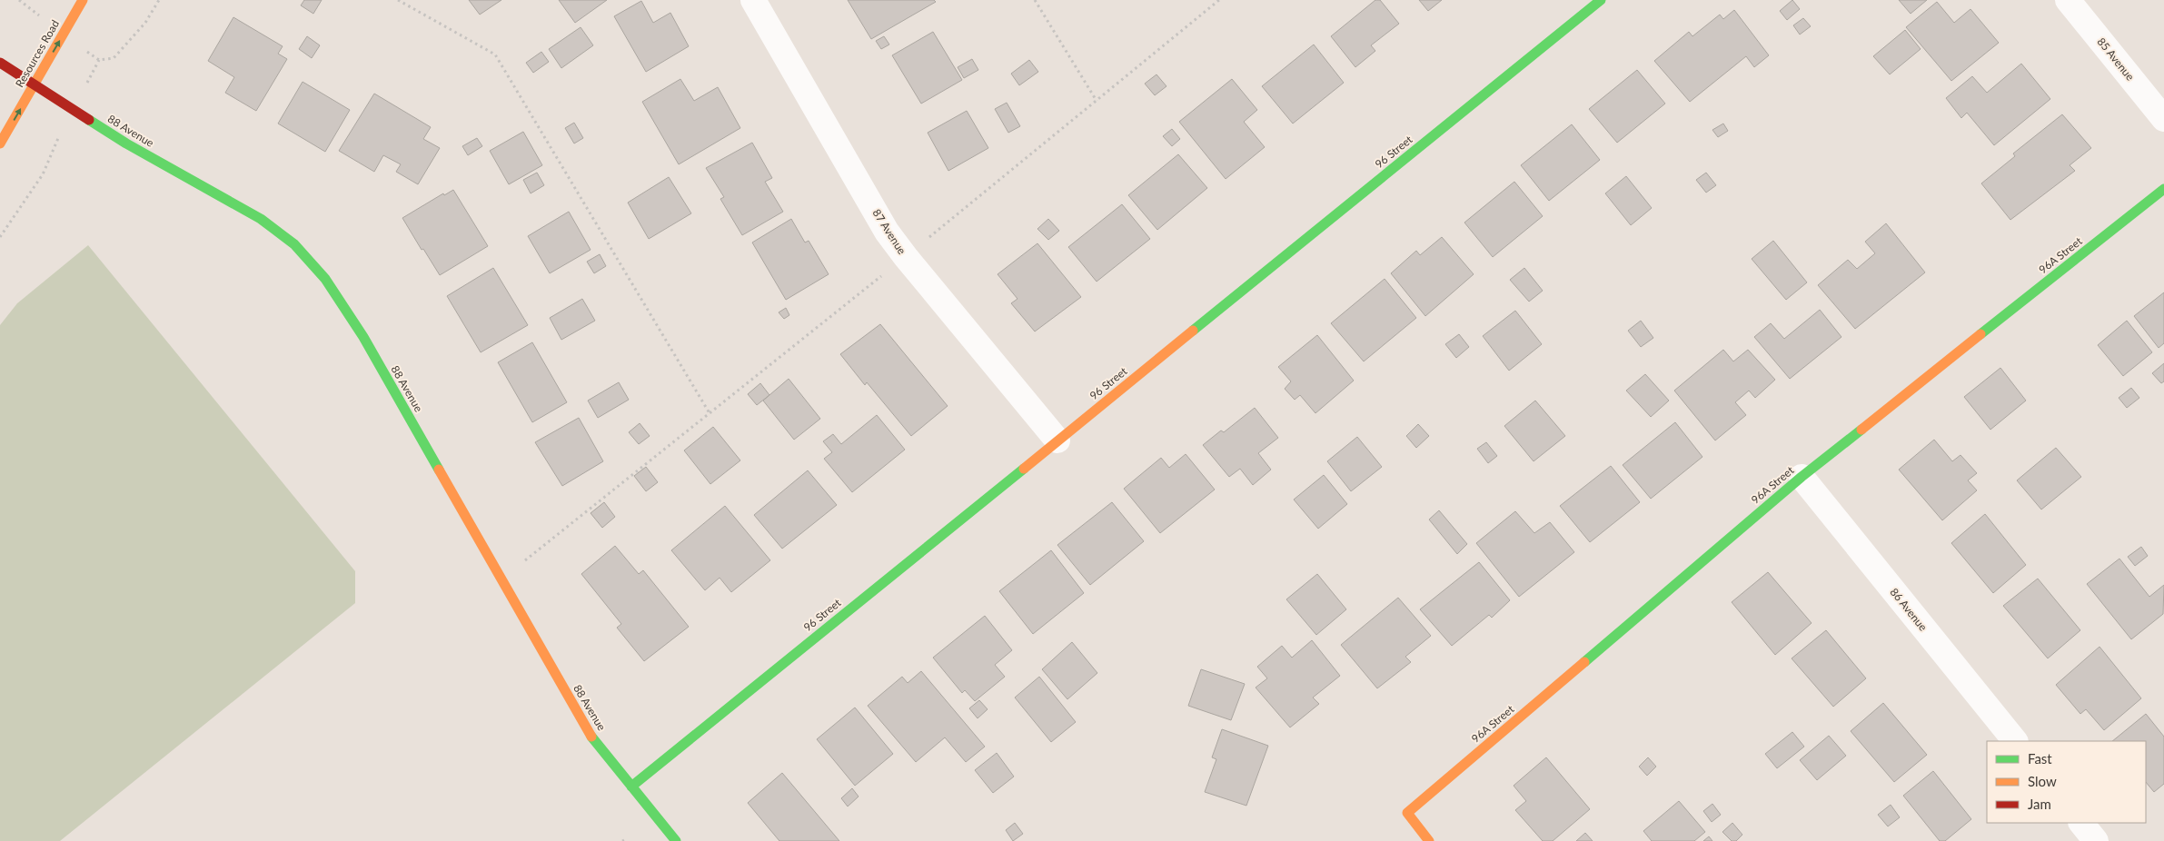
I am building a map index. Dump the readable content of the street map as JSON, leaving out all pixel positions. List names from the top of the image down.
{
  "streets": {
    "street": [
      "Resources Road",
      "85 Avenue",
      "88 Avenue",
      "96 Street",
      "87 Avenue",
      "96A Street",
      "86 Avenue"
    ]
  },
  "crossings": [
    ["Resources Road", "88 Avenue"],
    ["88 Avenue", "96 Street"],
    ["96 Street", "87 Avenue"],
    ["96A Street", "86 Avenue"]
  ],
  "one_way": ["Resources Road"],
  "legend": ["Fast", "Slow", "Jam"]
}
